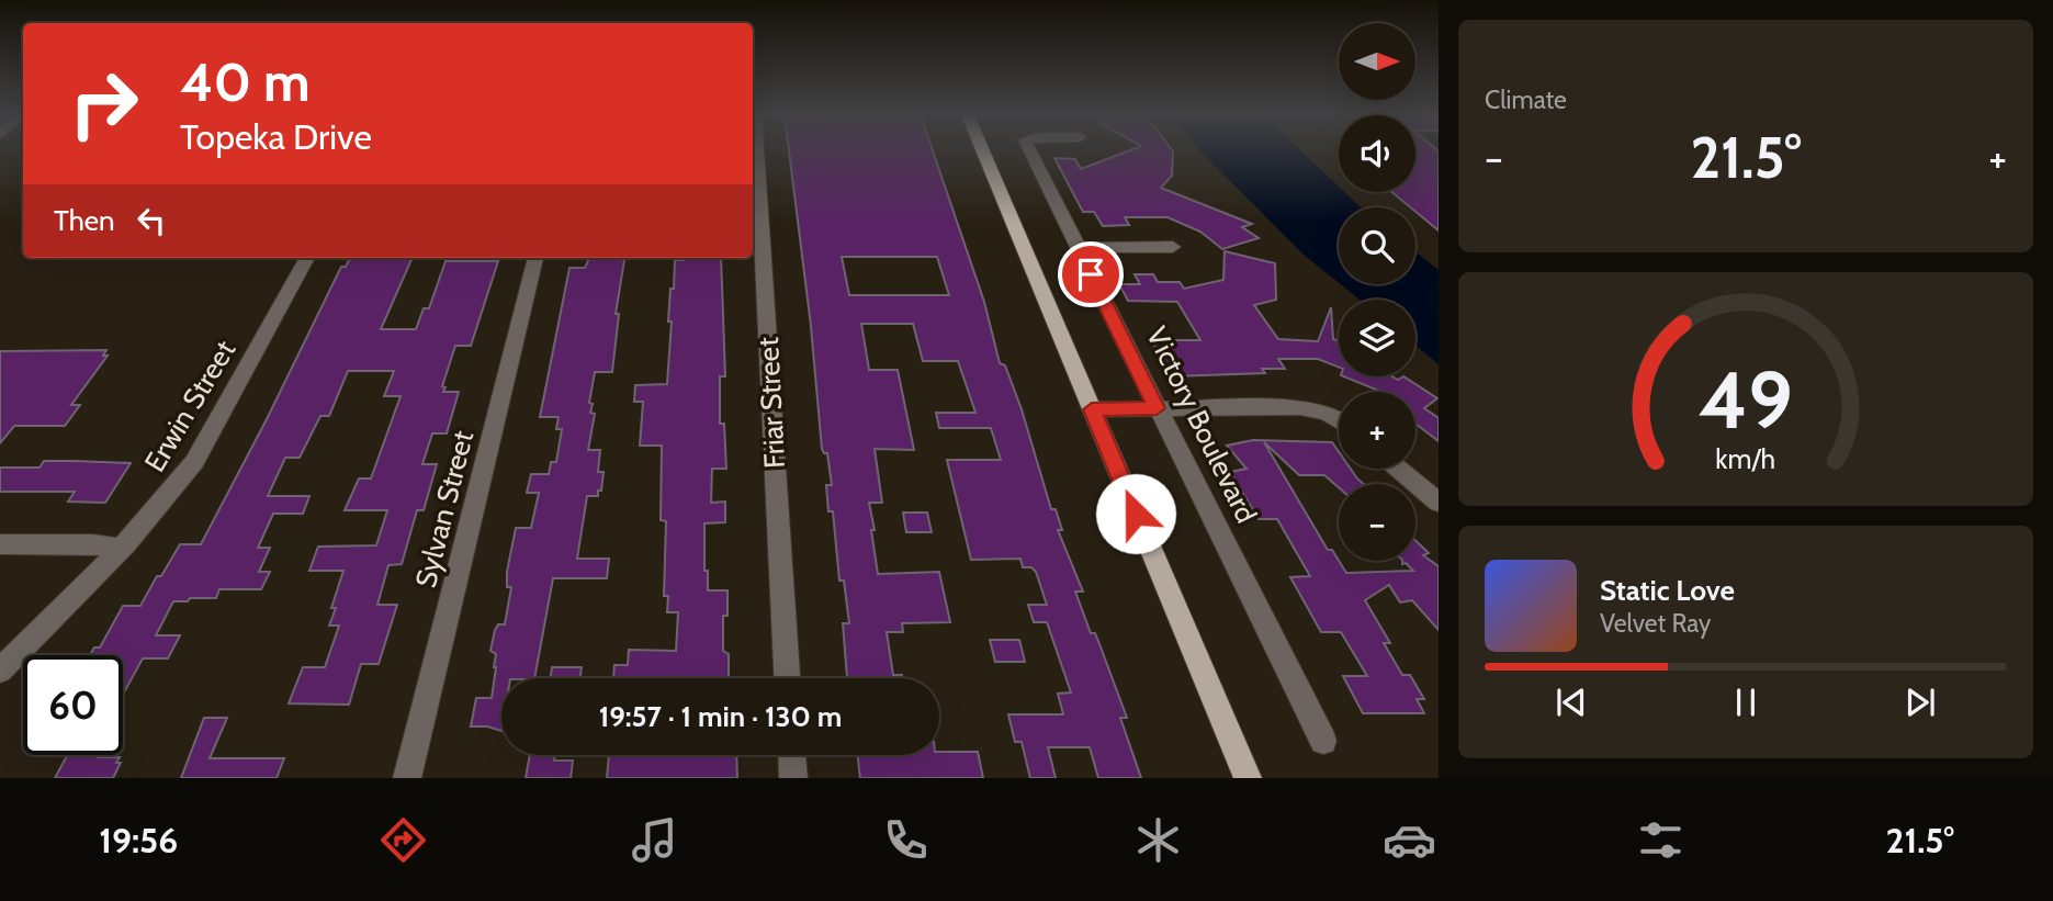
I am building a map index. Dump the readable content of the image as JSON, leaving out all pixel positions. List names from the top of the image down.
{
  "streets": {
    "street": [
      "Friar Street",
      "Erwin Street",
      "Victory Boulevard",
      "Sylvan Street"
    ]
  },
  "north": "right",
  "page": {
    "tile": "Climate",
    "map_buttons": ["+", "−"],
    "turn": ["40 m", "Topeka Drive"],
    "heat": ["−", "21.5°", "+"],
    "then": "Then",
    "song": ["Static Love", "Velvet Ray"],
    "limit": "60",
    "trip": "19:57 · 1 min · 130 m",
    "tabs": ["19:56", "21.5°"],
    "gauge": ["49", "km/h"]
  }
}
